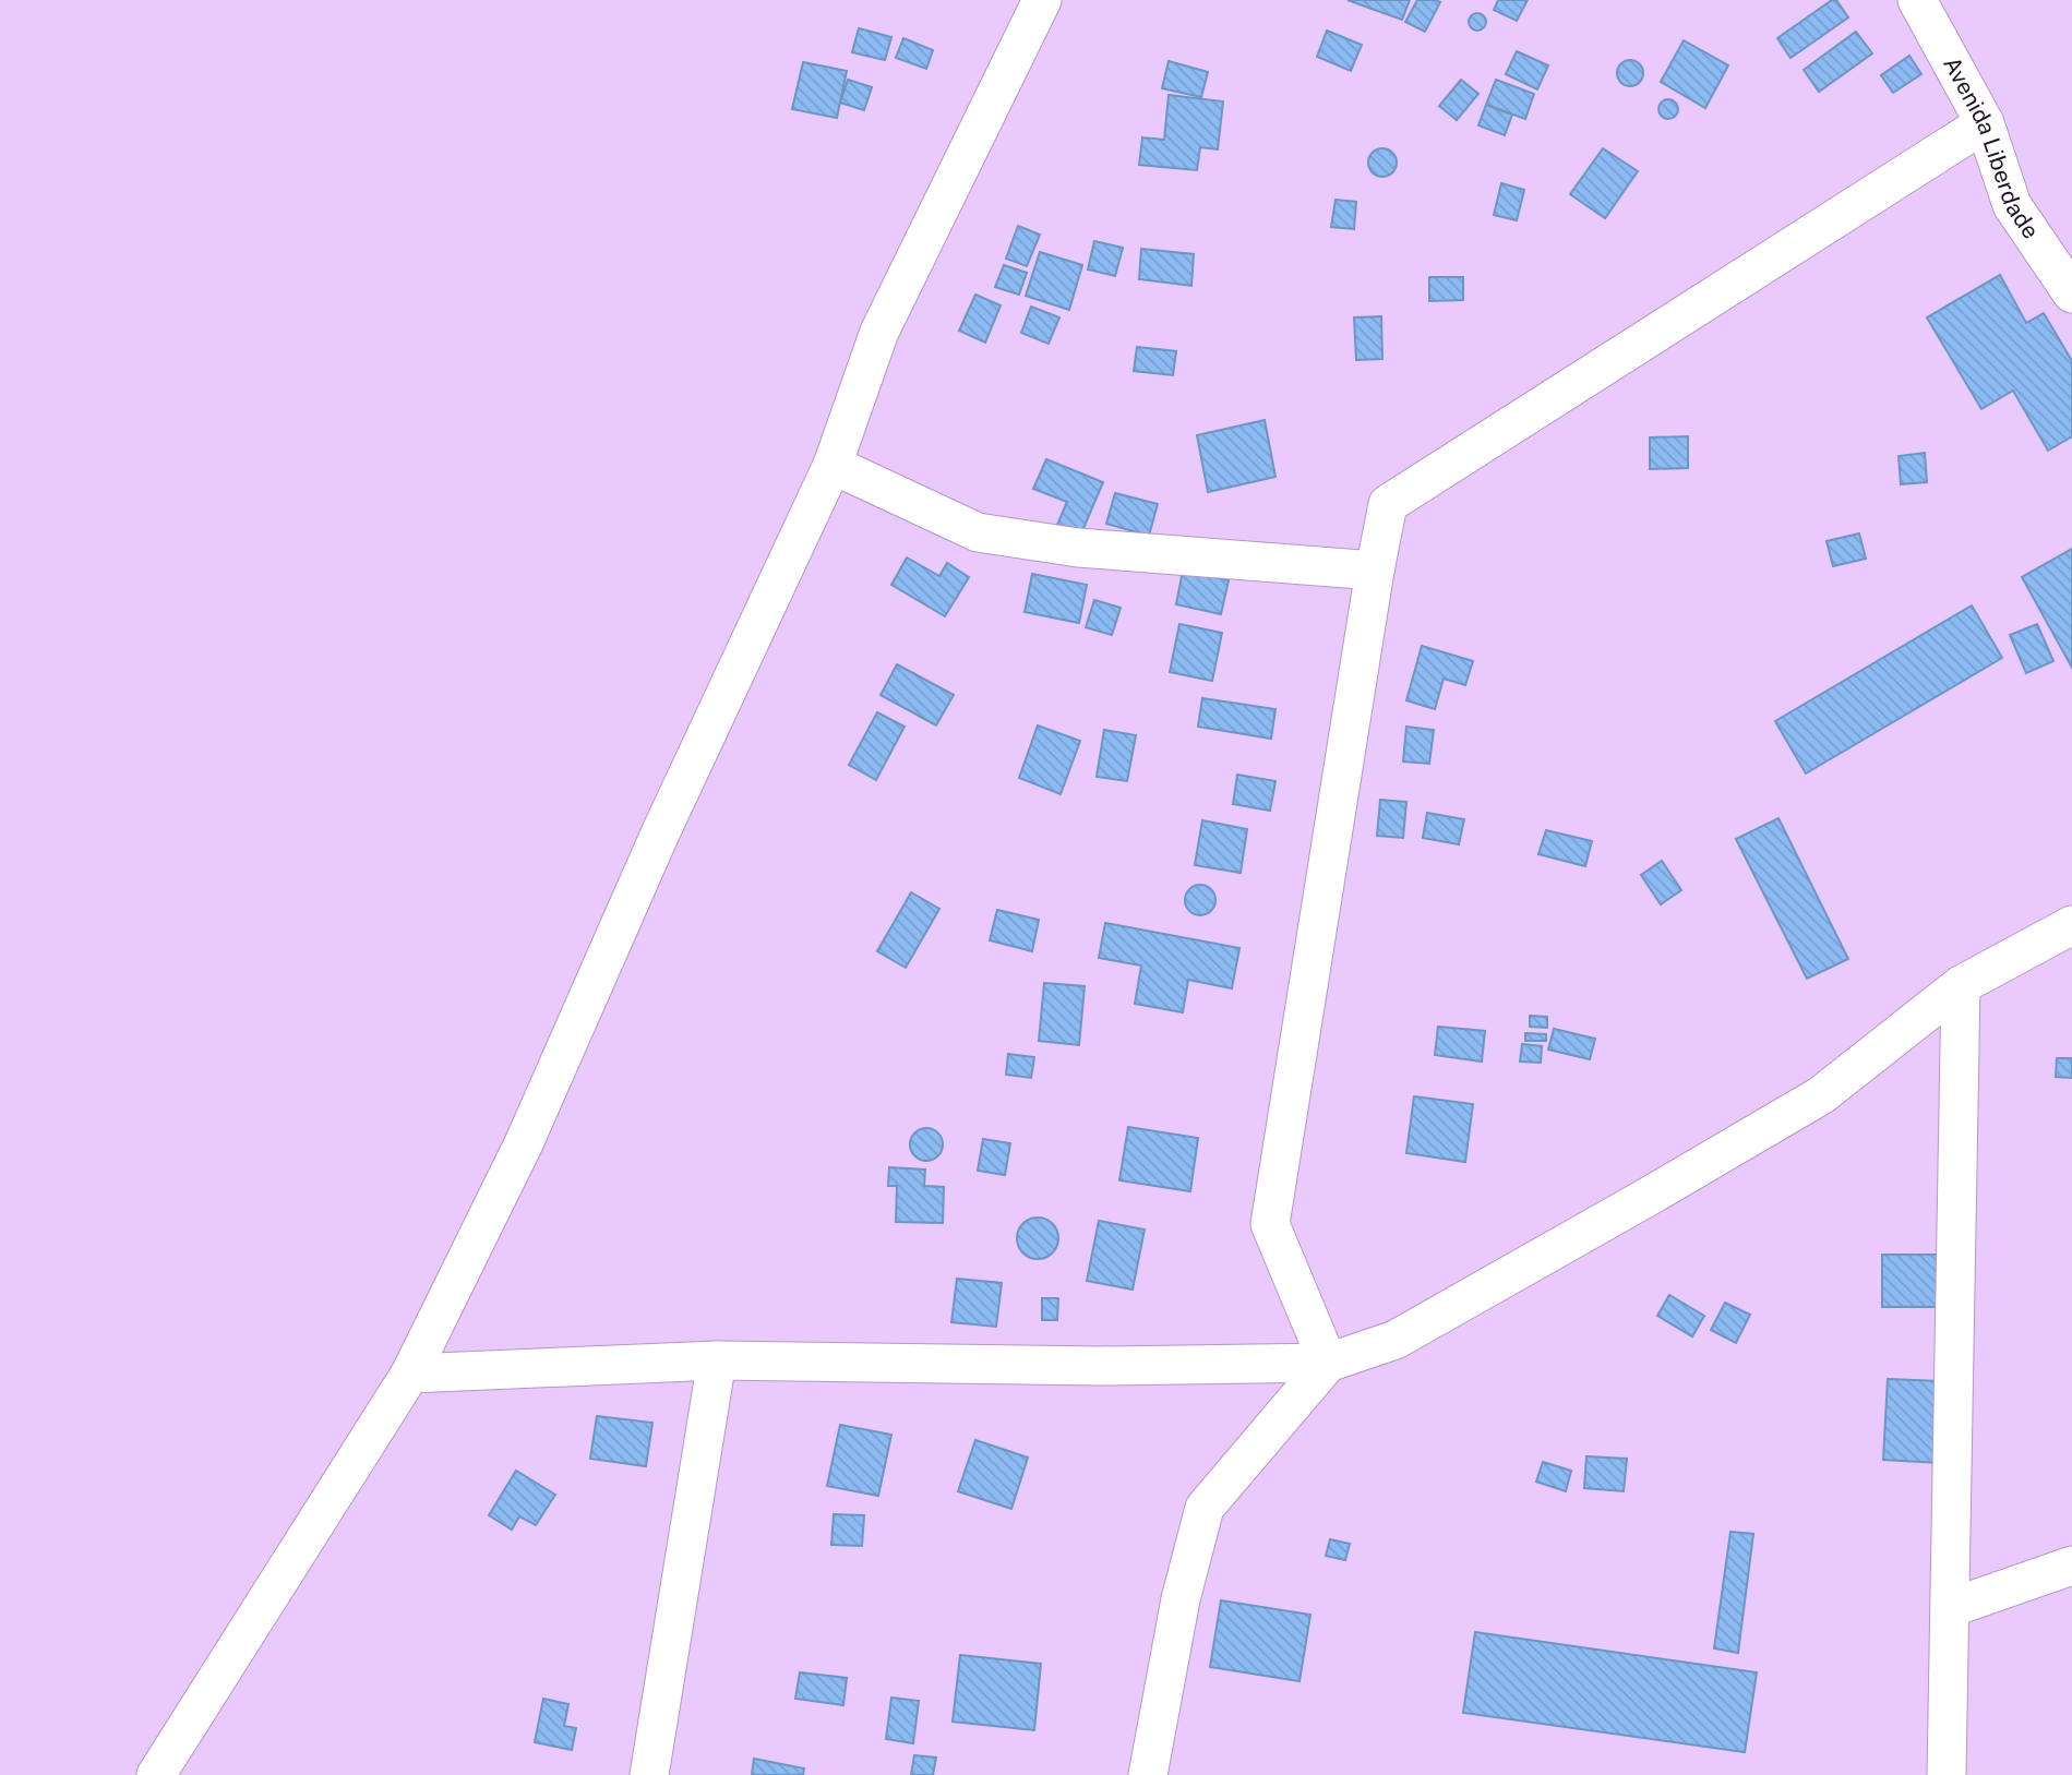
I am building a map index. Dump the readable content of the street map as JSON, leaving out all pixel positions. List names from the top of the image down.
{
  "streets": {
    "street": ["Avenida Liberdade"]
  }
}
